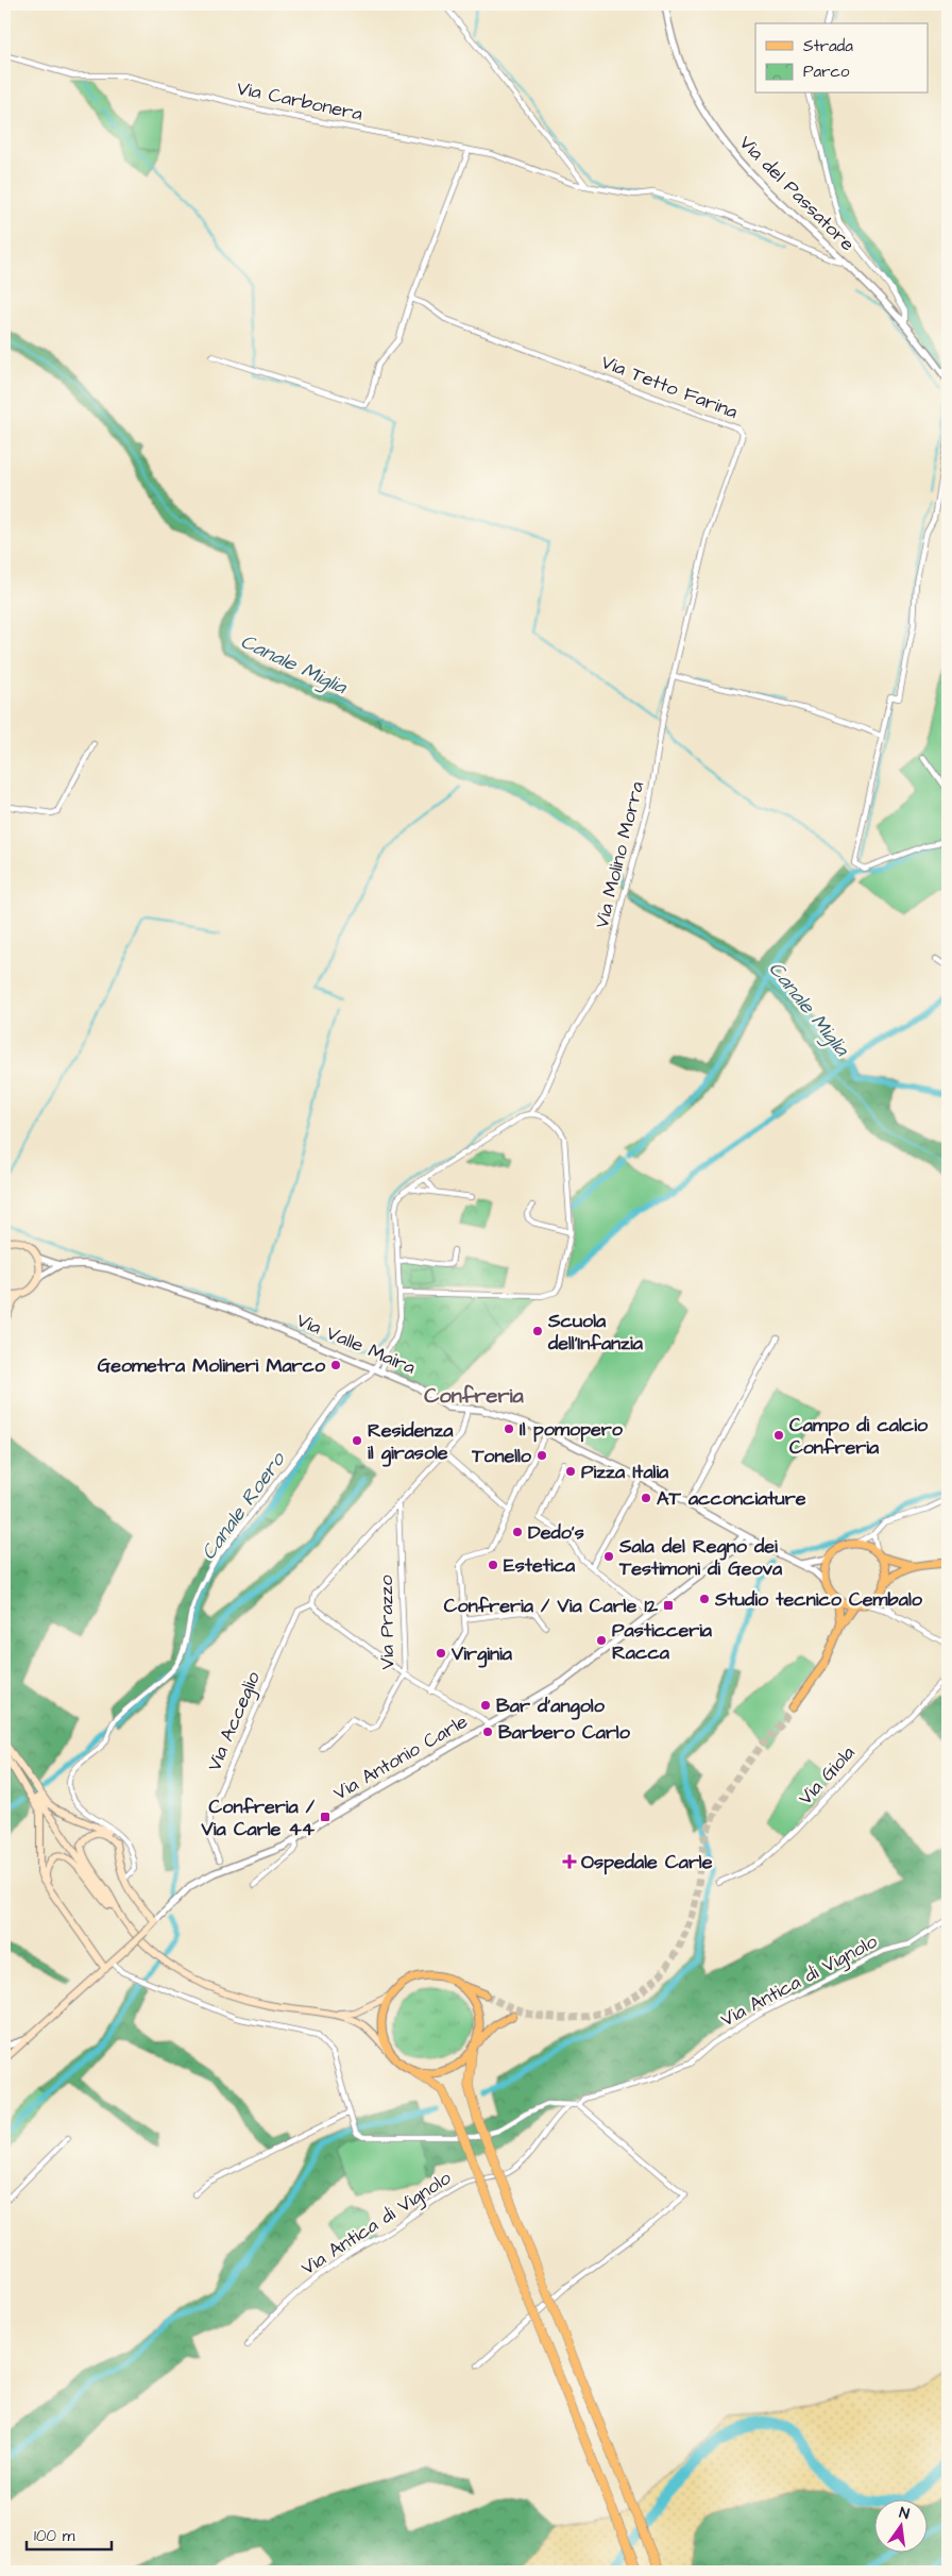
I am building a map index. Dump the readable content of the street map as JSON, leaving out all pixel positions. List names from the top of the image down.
{
  "streets": {
    "main road": ["Via Antonio Carle"],
    "street": [
      "Via Carbonera",
      "Via del Passatore",
      "Via Tetto Farina",
      "Via Molino Morra",
      "Via Valle Maira",
      "Via Prazzo",
      "Via Acceglio",
      "Via Giola",
      "Via Antica di Vignolo"
    ]
  },
  "crossings": [
    ["Via Carbonera", "Via del Passatore"],
    ["Via Tetto Farina", "Via Molino Morra"],
    ["Via Molino Morra", "Via Valle Maira"],
    ["Via Valle Maira", "Via Antonio Carle"]
  ],
  "districts": ["Confreria"],
  "water": ["Canale Miglia", "Canale Roero"],
  "places": {
    "other": [
      "Scuola dell'Infanzia",
      "Geometra Molineri Marco",
      "Il pomopero",
      "Campo di calcio Confreria",
      "Residenza il girasole",
      "Tonello",
      "Pizza Italia",
      "AT acconciature",
      "Dedo's",
      "Sala del Regno dei Testimoni di Geova",
      "Estetica",
      "Studio tecnico Cembalo",
      "Pasticceria Racca",
      "Virginia",
      "Bar d'angolo",
      "Barbero Carlo"
    ],
    "transit": ["Confreria / Via Carle 12", "Confreria / Via Carle 44"],
    "health": ["Ospedale Carle"]
  },
  "legend": ["Strada", "Parco"],
  "scale_bar": "100 m",
  "north": "top"
}
